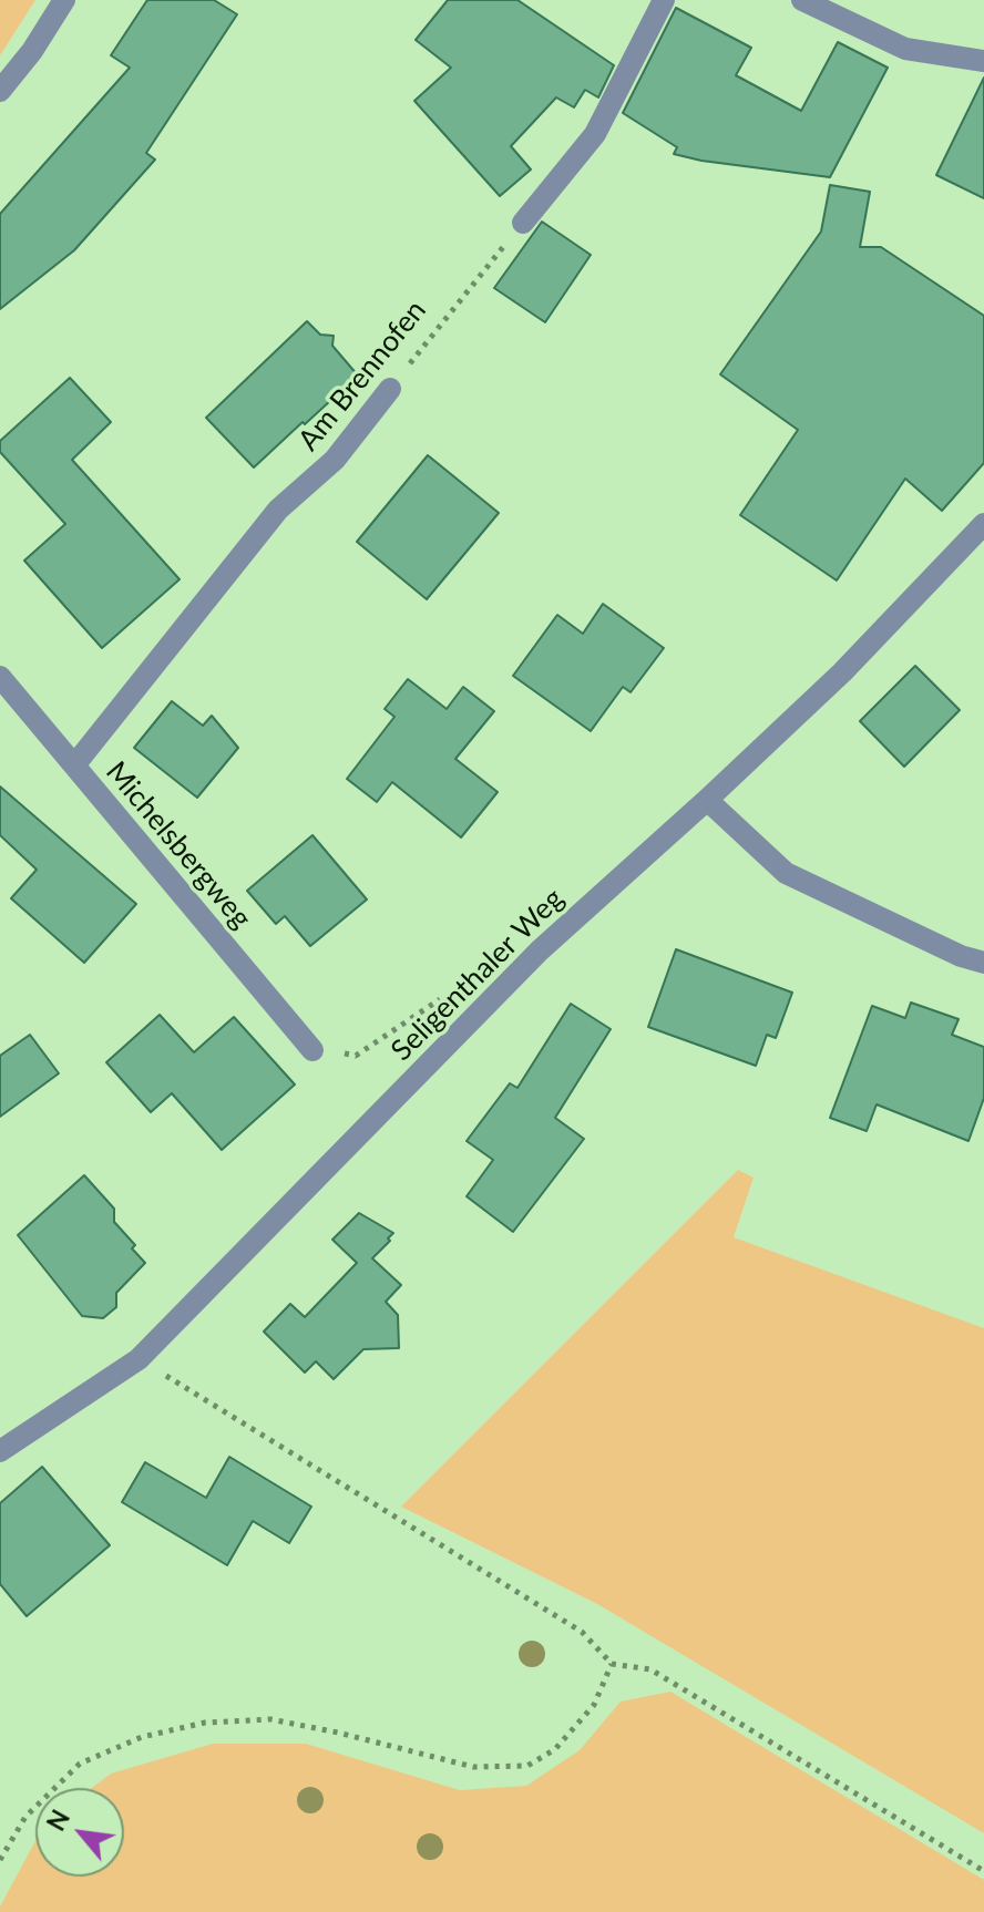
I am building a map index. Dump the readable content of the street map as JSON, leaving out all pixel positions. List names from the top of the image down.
{
  "streets": {
    "street": ["Am Brennofen", "Michelsbergweg", "Seligenthaler Weg"]
  },
  "crossings": [
    ["Am Brennofen", "Michelsbergweg"]
  ],
  "north": "top left"
}
